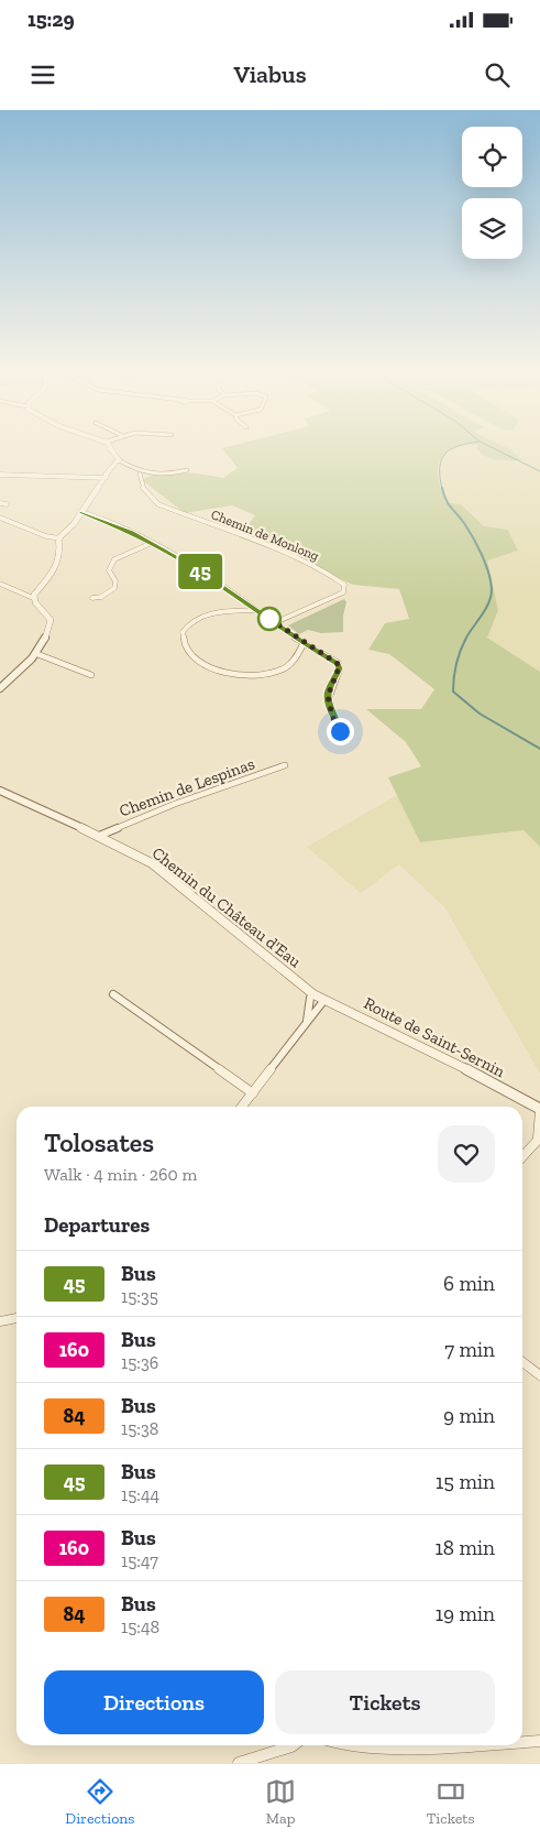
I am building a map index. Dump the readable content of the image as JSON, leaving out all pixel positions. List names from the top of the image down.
{
  "streets": {
    "street": [
      "Chemin de Monlong",
      "Chemin de Lespinas",
      "Chemin du Château d'Eau",
      "Route de Saint-Sernin"
    ]
  },
  "crossings": [
    ["Chemin de Lespinas", "Chemin du Château d'Eau"],
    ["Chemin du Château d'Eau", "Route de Saint-Sernin"]
  ],
  "lines": ["bus line 45"],
  "page": {
    "status": "15:29",
    "header": "Viabus",
    "on_map": "45",
    "heading": [
      ["Tolosates", "Walk · 4 min · 260 m"],
      "Departures"
    ],
    "list": [
      {
        "mark": "45",
        "name": "Bus",
        "note": "15:35",
        "value": "6 min"
      },
      {
        "mark": "160",
        "name": "Bus",
        "note": "15:36",
        "value": "7 min"
      },
      {
        "mark": "84",
        "name": "Bus",
        "note": "15:38",
        "value": "9 min"
      },
      {
        "mark": "45",
        "name": "Bus",
        "note": "15:44",
        "value": "15 min"
      },
      {
        "mark": "160",
        "name": "Bus",
        "note": "15:47",
        "value": "18 min"
      },
      {
        "mark": "84",
        "name": "Bus",
        "note": "15:48",
        "value": "19 min"
      }
    ],
    "buttons": ["Directions", "Tickets"],
    "tabs": ["Directions", "Map", "Tickets"]
  }
}
